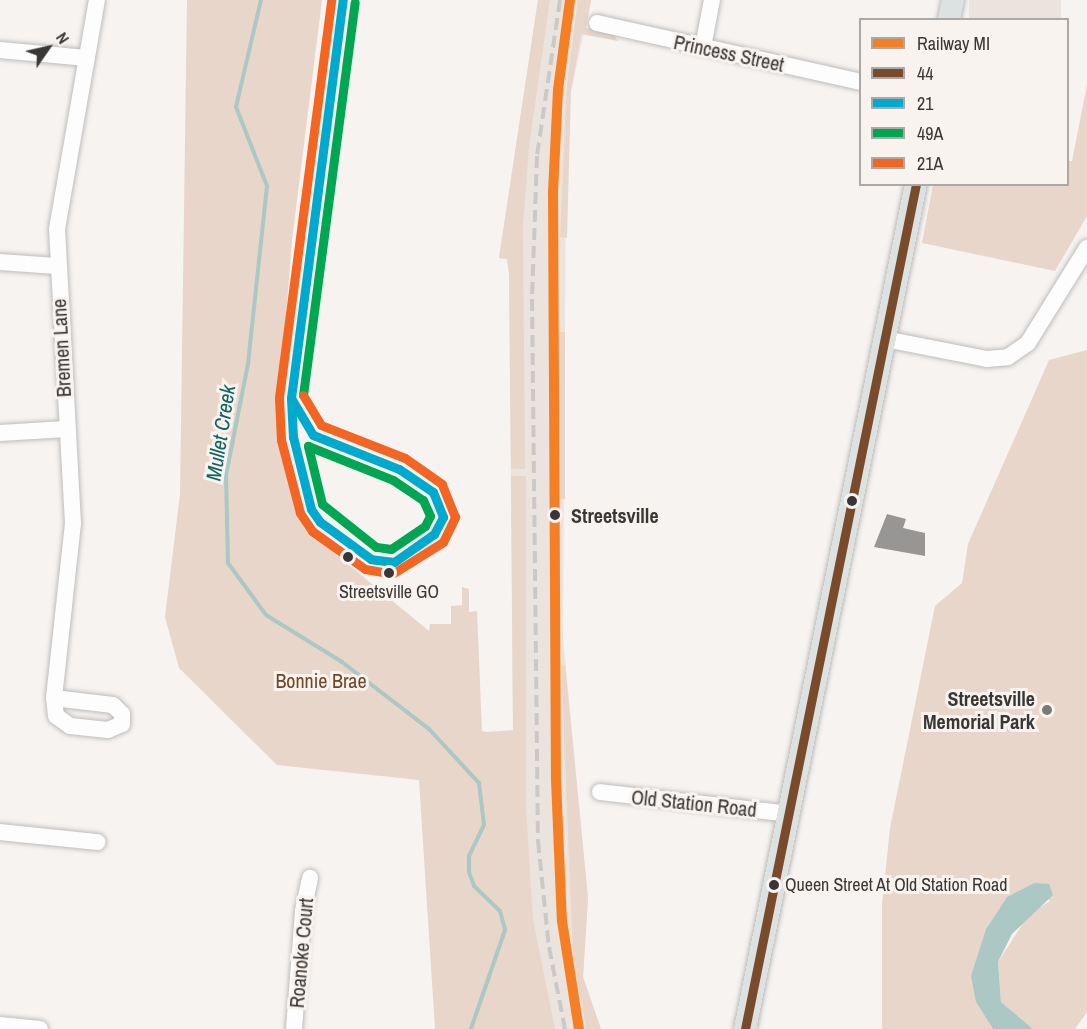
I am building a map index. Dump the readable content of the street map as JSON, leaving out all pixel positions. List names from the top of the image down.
{
  "streets": {
    "street": [
      "Princess Street",
      "Bremen Lane",
      "Old Station Road",
      "Roanoke Court"
    ]
  },
  "water": ["Mullet Creek"],
  "parks": ["Bonnie Brae"],
  "places": [
    "Streetsville",
    "Streetsville GO",
    "Streetsville Memorial Park",
    "Queen Street At Old Station Road"
  ],
  "lines": [
    "rail line MI",
    "transit line 21",
    "transit line 21A",
    "transit line 49A",
    "transit line 44"
  ],
  "legend": [
    "Railway MI",
    "44",
    "21",
    "49A",
    "21A"
  ],
  "north": "top right"
}
